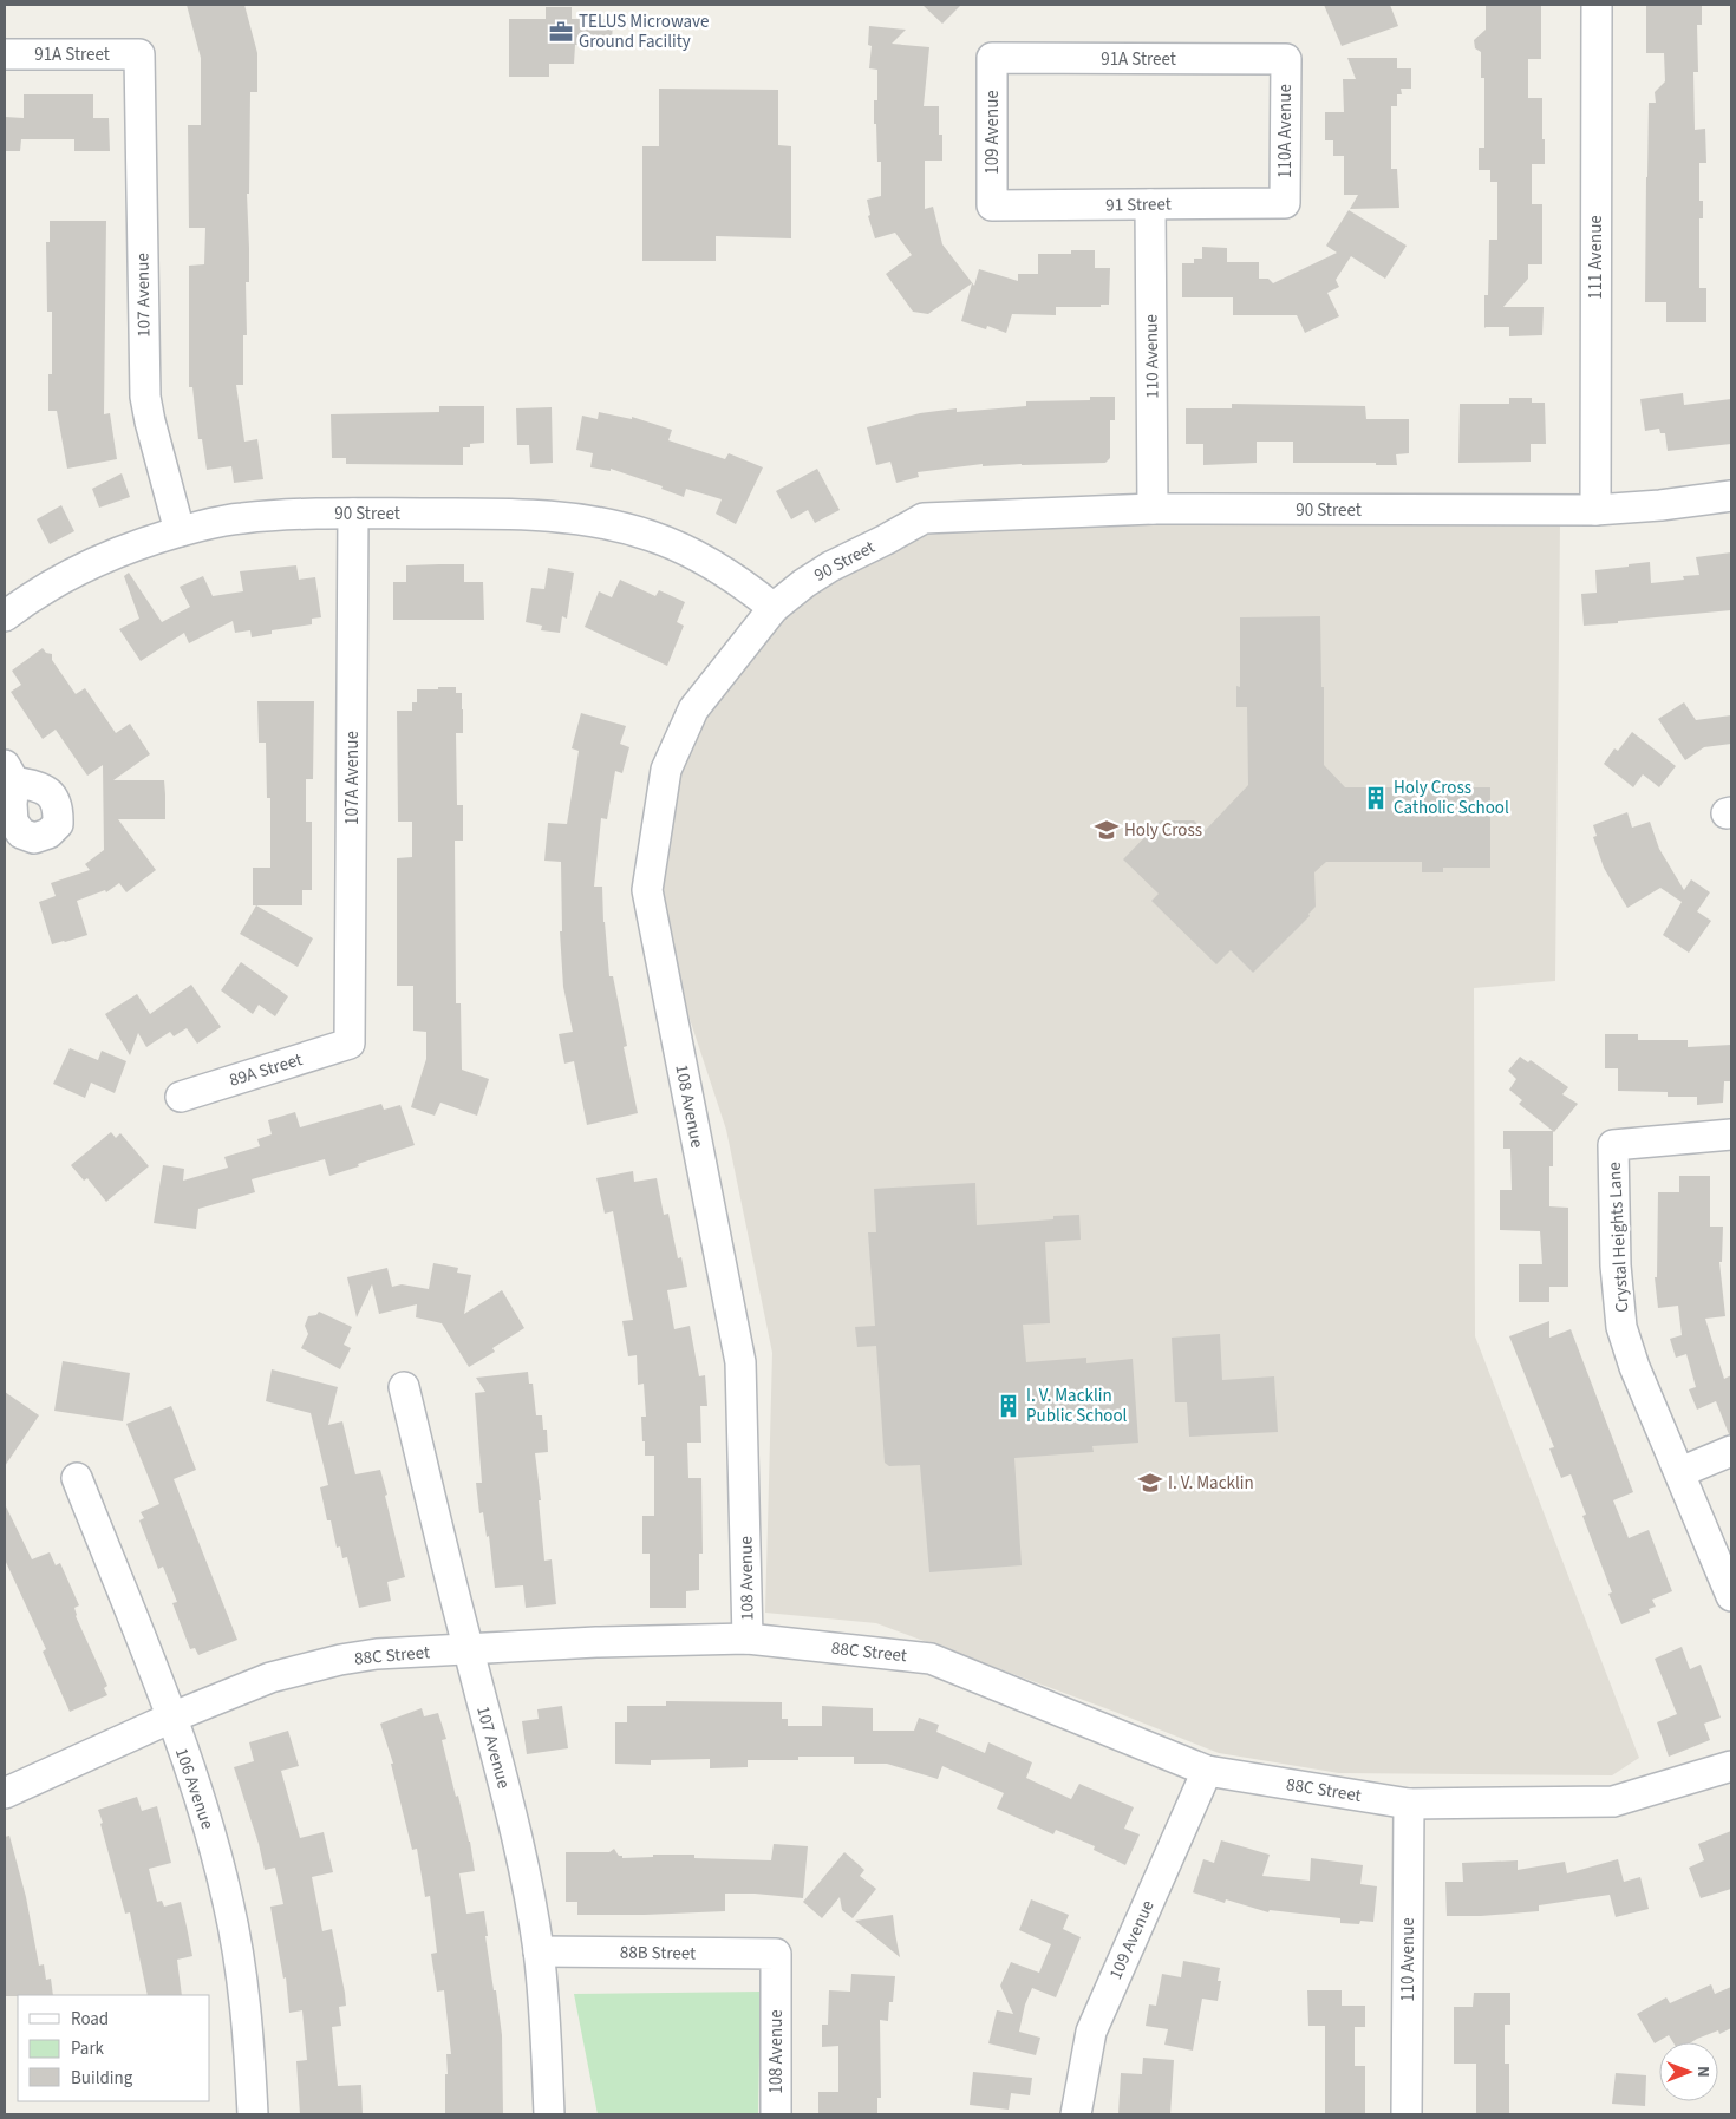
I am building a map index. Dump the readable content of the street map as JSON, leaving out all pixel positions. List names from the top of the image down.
{
  "streets": {
    "street": [
      "91A Street",
      "110A Avenue",
      "109 Avenue",
      "91 Street",
      "111 Avenue",
      "107 Avenue",
      "110 Avenue",
      "90 Street",
      "107A Avenue",
      "89A Street",
      "108 Avenue",
      "Crystal Heights Lane",
      "88C Street",
      "106 Avenue",
      "88B Street"
    ]
  },
  "crossings": [
    ["91A Street", "110A Avenue"],
    ["91A Street", "109 Avenue"],
    ["91A Street", "107 Avenue"],
    ["110A Avenue", "91 Street"],
    ["109 Avenue", "91 Street"],
    ["109 Avenue", "88C Street"],
    ["91 Street", "110 Avenue"],
    ["111 Avenue", "90 Street"],
    ["107 Avenue", "90 Street"],
    ["107 Avenue", "88C Street"],
    ["107 Avenue", "88B Street"],
    ["110 Avenue", "90 Street"],
    ["110 Avenue", "88C Street"],
    ["90 Street", "107A Avenue"],
    ["90 Street", "108 Avenue"],
    ["107A Avenue", "89A Street"],
    ["108 Avenue", "88C Street"],
    ["108 Avenue", "88B Street"],
    ["88C Street", "106 Avenue"]
  ],
  "places": {
    "office": ["TELUS Microwave Ground Facility"],
    "building": ["Holy Cross Catholic School", "I. V. Macklin Public School"],
    "school or university": ["Holy Cross", "I. V. Macklin"]
  },
  "legend": ["Road", "Park", "Building"],
  "north": "right"
}
